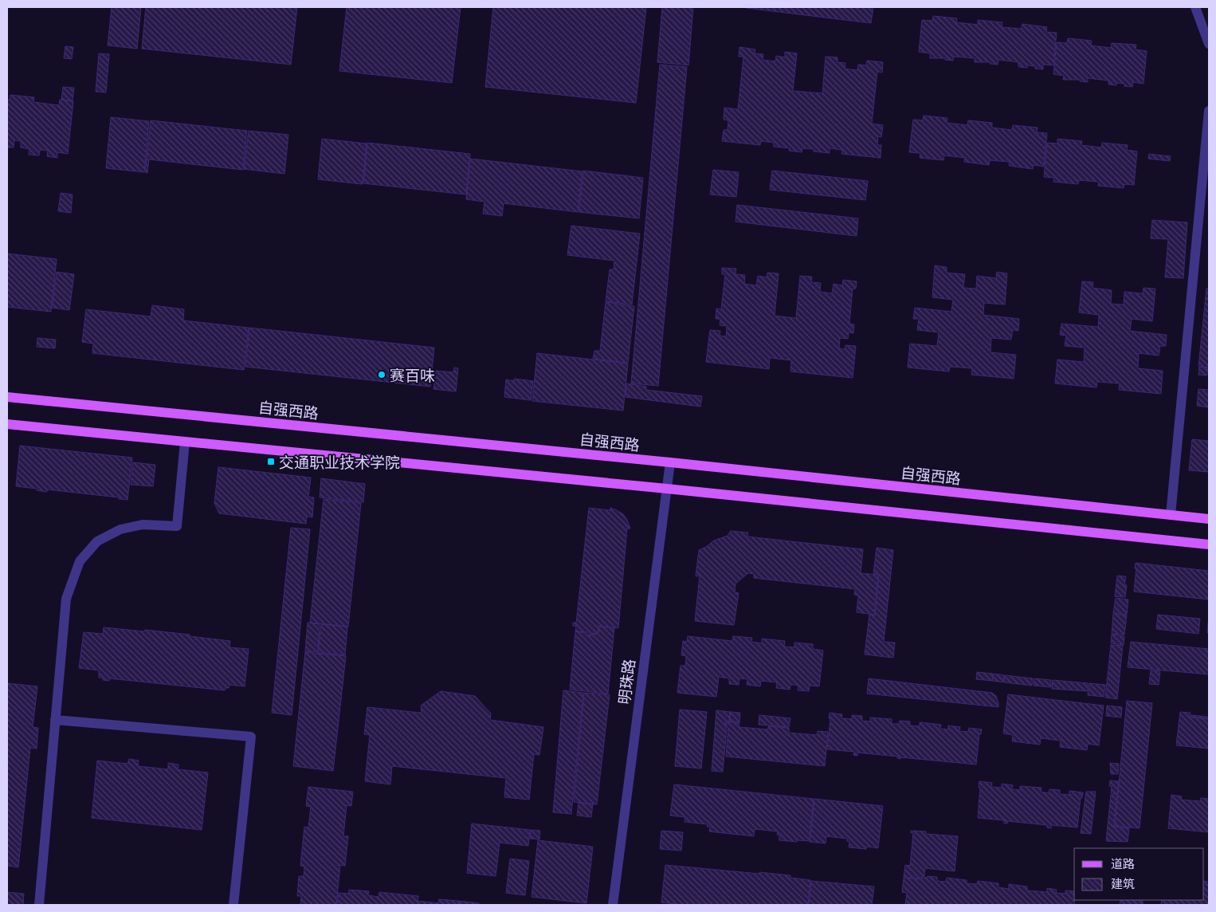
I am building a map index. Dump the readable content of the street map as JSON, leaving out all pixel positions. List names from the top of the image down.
{
  "streets": {
    "main road": ["自强西路"],
    "street": ["明珠路"]
  },
  "crossings": [
    ["自强西路", "明珠路"]
  ],
  "places": {
    "other": ["赛百味"],
    "transit": ["交通职业技术学院"]
  },
  "legend": ["道路", "建筑"]
}
